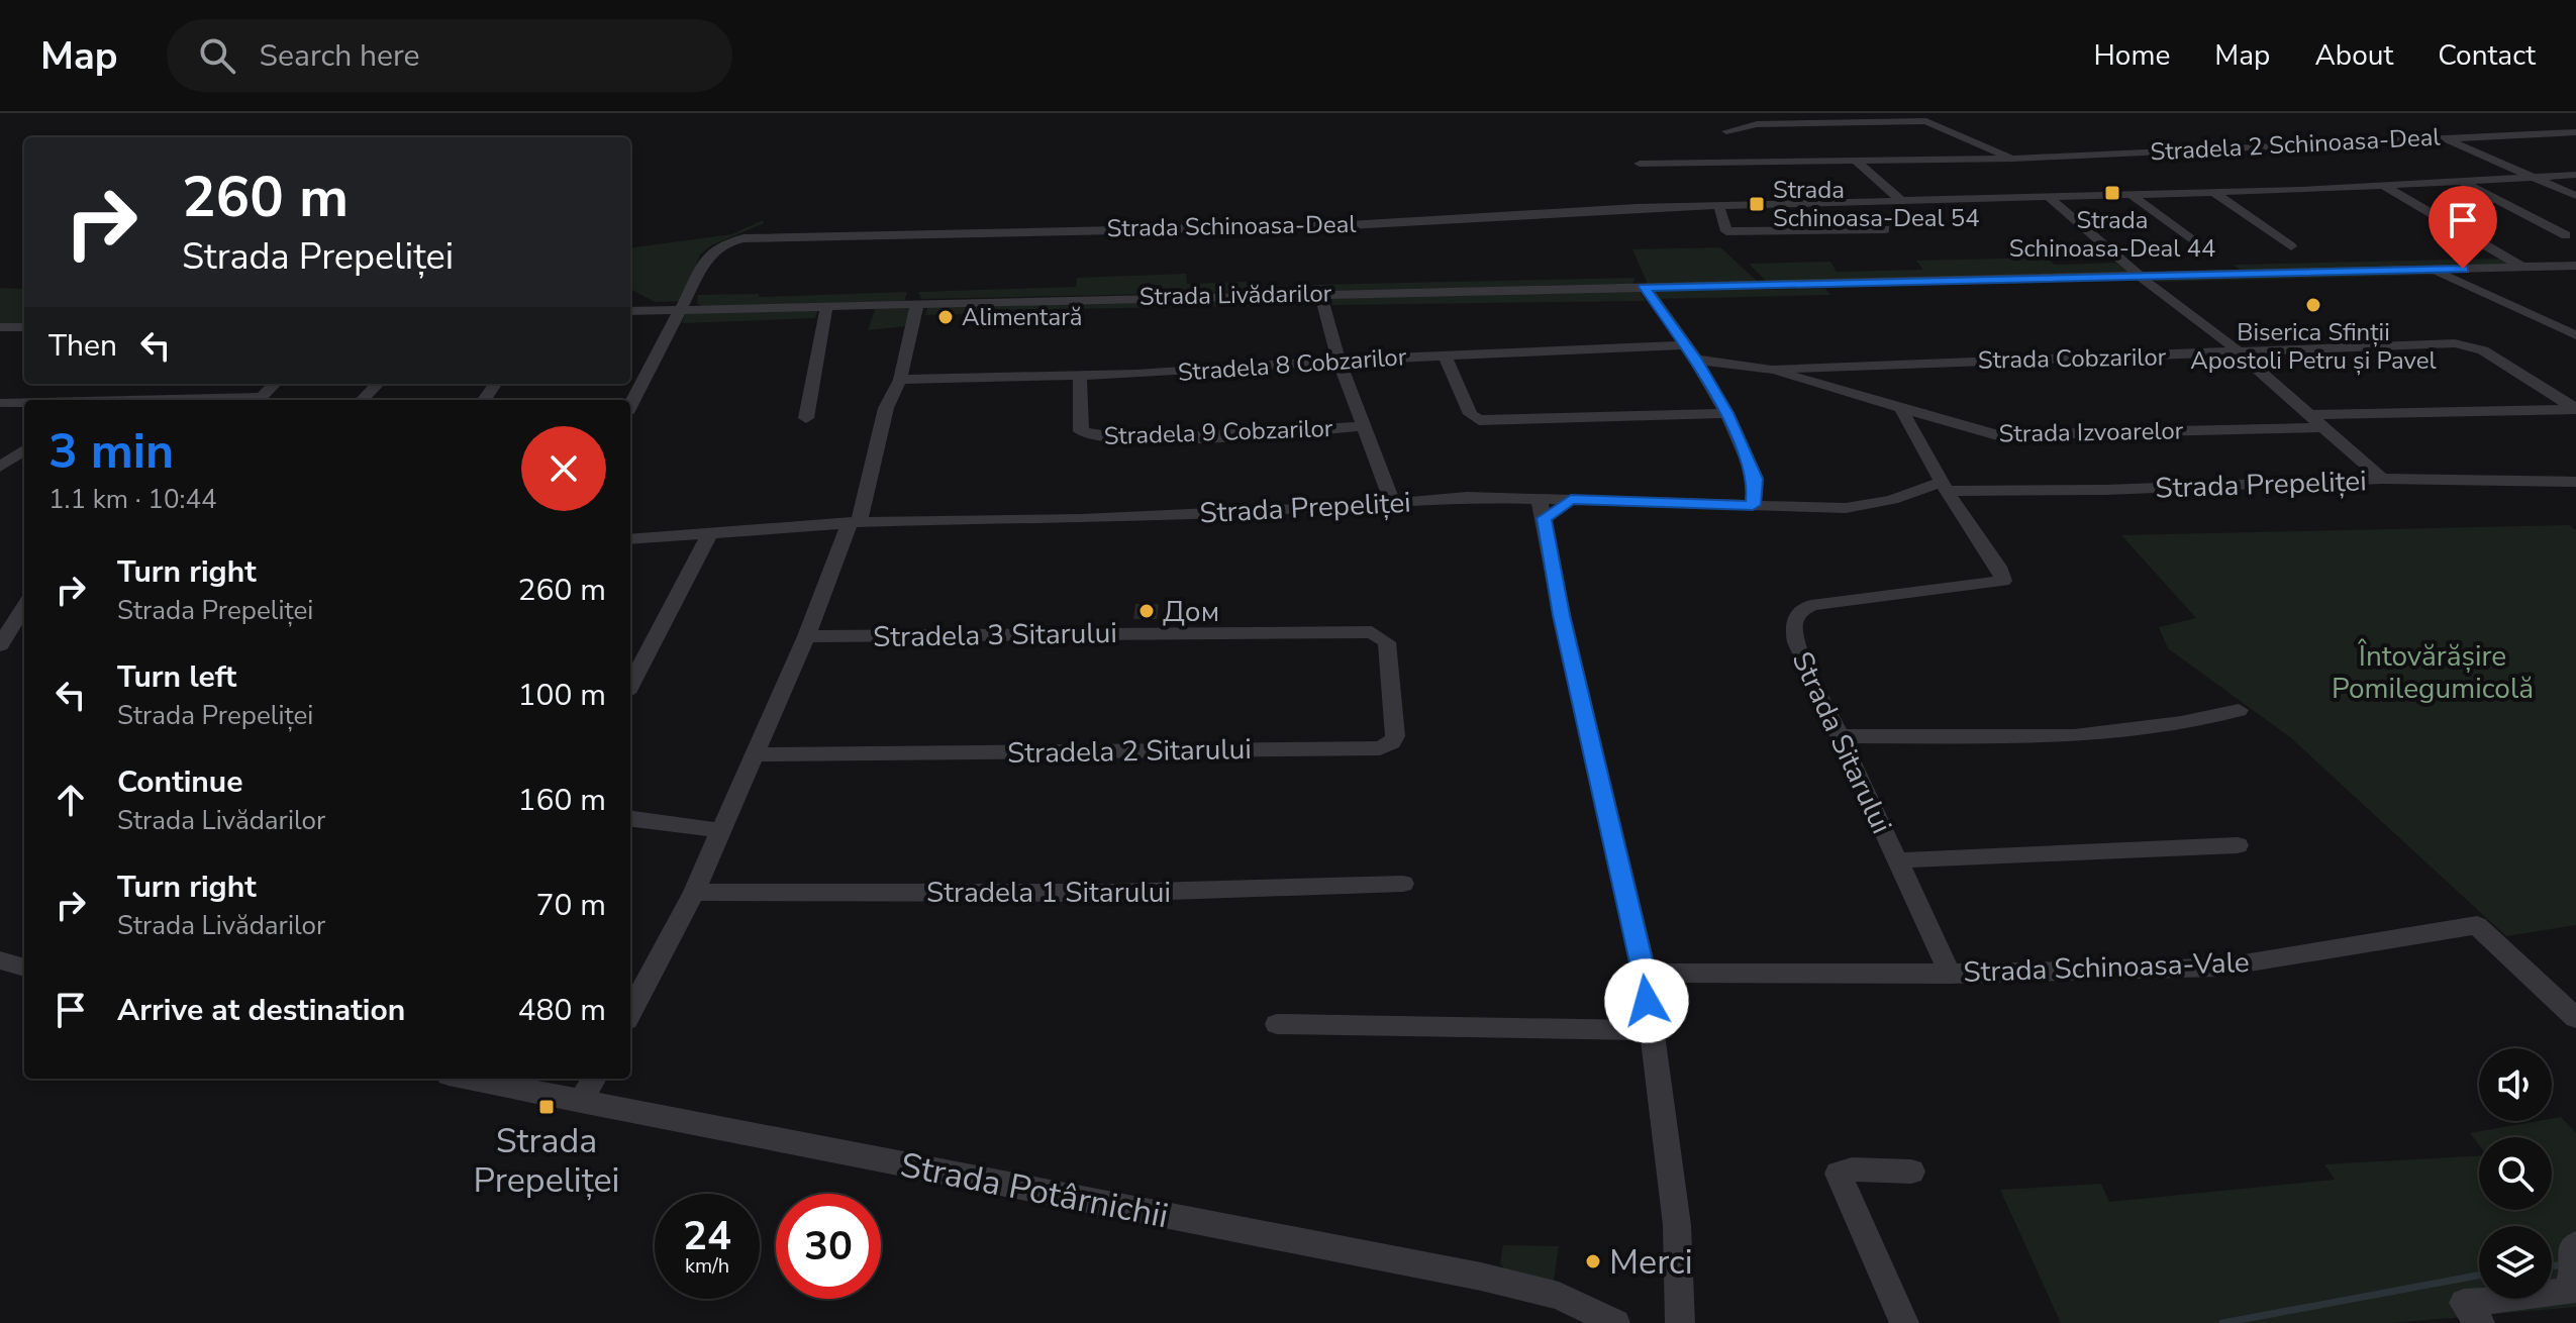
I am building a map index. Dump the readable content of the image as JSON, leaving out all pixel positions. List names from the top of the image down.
{
  "streets": {
    "street": [
      "Stradela 2 Schinoasa-Deal",
      "Strada Schinoasa-Deal",
      "Strada Livădarilor",
      "Strada Cobzarilor",
      "Stradela 8 Cobzarilor",
      "Stradela 9 Cobzarilor",
      "Strada Izvoarelor",
      "Strada Prepeliței",
      "Stradela 3 Sitarului",
      "Strada Sitarului",
      "Stradela 2 Sitarului",
      "Stradela 1 Sitarului",
      "Strada Schinoasa-Vale",
      "Strada Potârnichii"
    ]
  },
  "crossings": [
    ["Stradela 2 Schinoasa-Deal", "Strada Schinoasa-Deal"],
    ["Strada Schinoasa-Deal", "Strada Livădarilor"],
    ["Strada Cobzarilor", "Strada Izvoarelor"],
    ["Stradela 8 Cobzarilor", "Stradela 9 Cobzarilor"],
    ["Strada Prepeliței", "Strada Sitarului"],
    ["Stradela 3 Sitarului", "Stradela 2 Sitarului"],
    ["Strada Sitarului", "Strada Schinoasa-Vale"]
  ],
  "parks": ["Întovărășire Pomilegumicolă"],
  "places": {
    "transit": ["Strada Schinoasa-Deal 44", "Strada Schinoasa-Deal 54", "Strada Prepeliței"],
    "other": [
      "Biserica Sfinții Apostoli Petru și Pavel",
      "Alimentară",
      "Дом",
      "Merci"
    ]
  },
  "page": {
    "header": "Map",
    "search": "Search here",
    "nav": [
      "Home",
      "Map",
      "About",
      "Contact"
    ],
    "turn": ["260 m", "Strada Prepeliței"],
    "then": "Then",
    "heading": ["3 min", "1.1 km · 10:44"],
    "list": [
      {
        "name": "Turn right",
        "note": "Strada Prepeliței",
        "value": "260 m"
      },
      {
        "name": "Turn left",
        "note": "Strada Prepeliței",
        "value": "100 m"
      },
      {
        "name": "Continue",
        "note": "Strada Livădarilor",
        "value": "160 m"
      },
      {
        "name": "Turn right",
        "note": "Strada Livădarilor",
        "value": "70 m"
      },
      {
        "name": "Arrive at destination",
        "value": "480 m"
      }
    ],
    "speed": "24 km/h",
    "limit": "30"
  }
}
